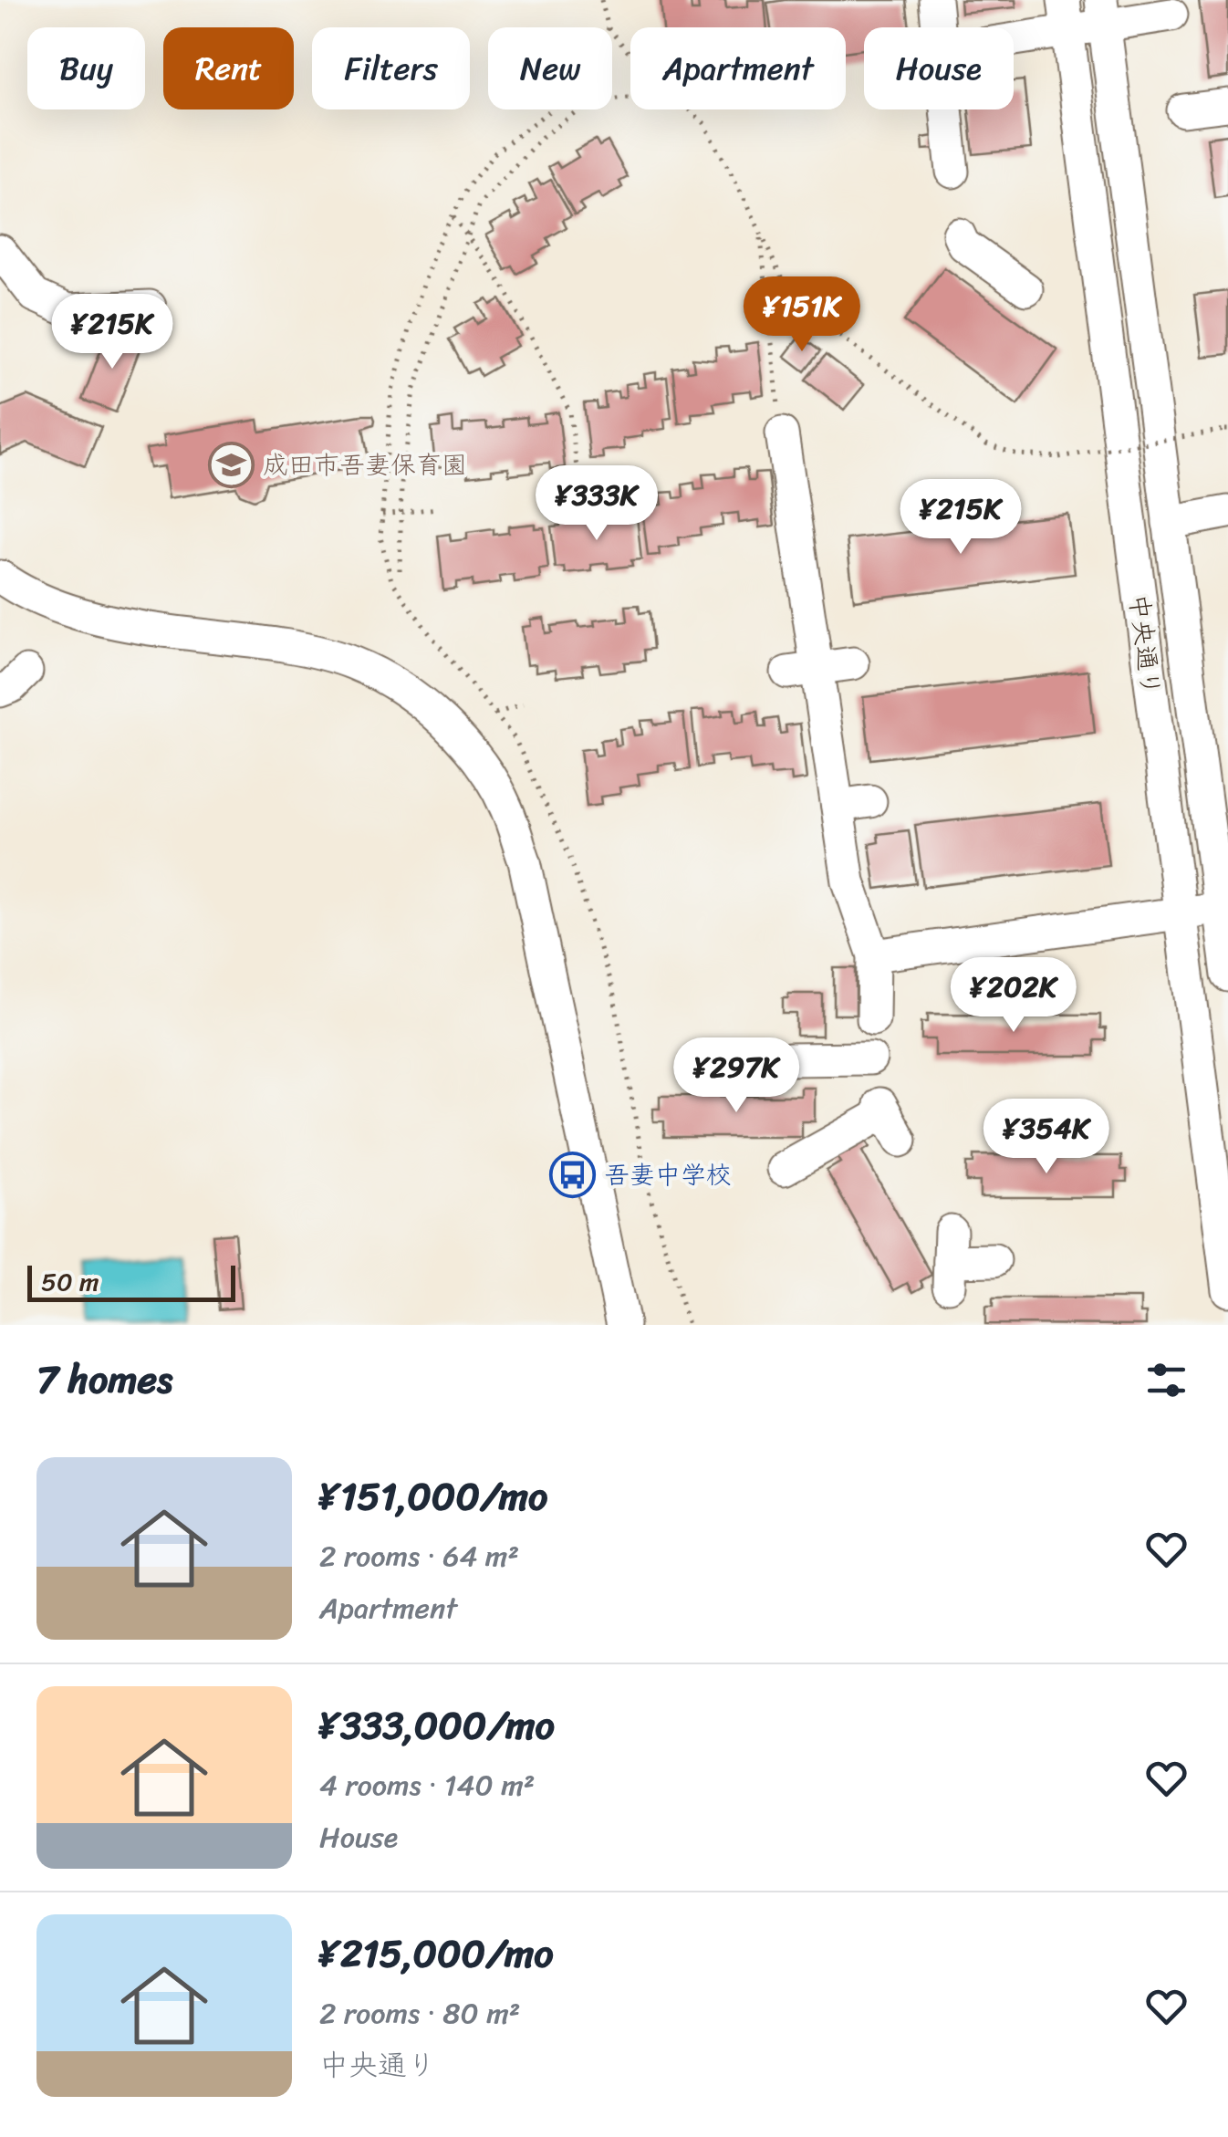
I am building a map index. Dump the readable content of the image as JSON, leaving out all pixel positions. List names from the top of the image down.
{
  "streets": {
    "street": ["中央通り"]
  },
  "places": {
    "school or university": ["成田市吾妻保育園"],
    "bus stop": ["吾妻中学校"]
  },
  "scale_bar": "50 m",
  "page": {
    "chip": [
      "Buy",
      "Rent",
      "Filters",
      "New",
      "Apartment",
      "House"
    ],
    "price": [
      "¥151K",
      "¥215K",
      "¥333K",
      "¥215K",
      "¥202K",
      "¥297K",
      "¥354K"
    ],
    "scale": "50 m",
    "heading": "7 homes",
    "list": [
      {
        "name": "¥151,000/mo",
        "note": "2 rooms · 64 m² · Apartment"
      },
      {
        "name": "¥333,000/mo",
        "note": "4 rooms · 140 m² · House"
      },
      {
        "name": "¥215,000/mo",
        "note": "2 rooms · 80 m² · 中央通り"
      }
    ]
  }
}
